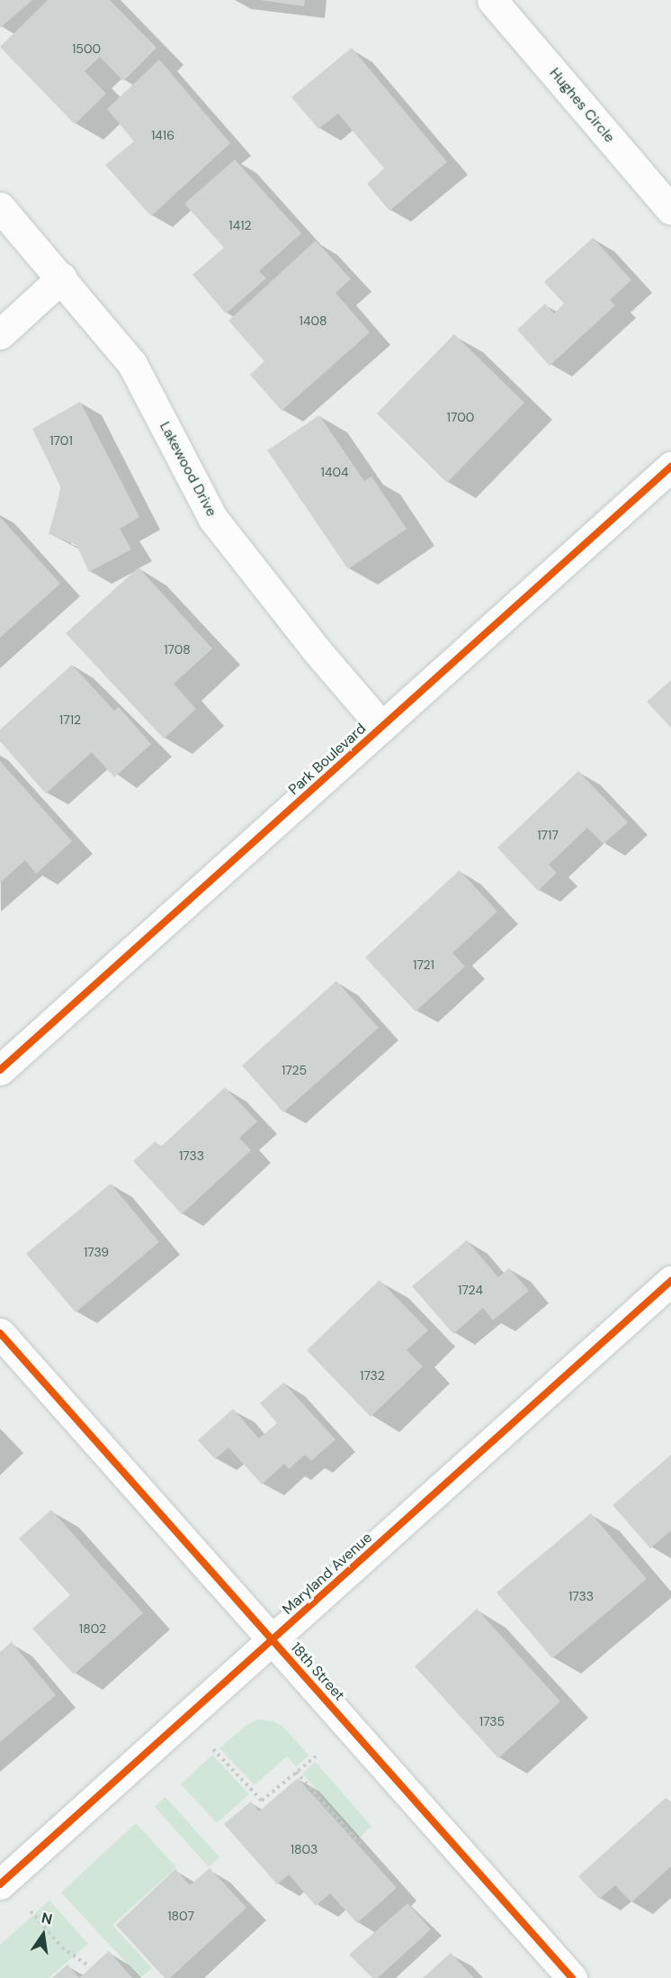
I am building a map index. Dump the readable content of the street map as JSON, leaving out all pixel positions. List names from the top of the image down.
{
  "streets": {
    "street": [
      "Hughes Circle",
      "Lakewood Drive",
      "Park Boulevard",
      "Maryland Avenue",
      "18th Street"
    ]
  },
  "crossings": [
    ["Lakewood Drive", "Park Boulevard"],
    ["Maryland Avenue", "18th Street"]
  ],
  "house_numbers": [
    "1500",
    "1416",
    "1412",
    "1408",
    "1700",
    "1701",
    "1404",
    "1708",
    "1712",
    "1717",
    "1721",
    "1725",
    "1733",
    "1739",
    "1724",
    "1732",
    "1733",
    "1802",
    "1735",
    "1803",
    "1807"
  ],
  "north": "top"
}
